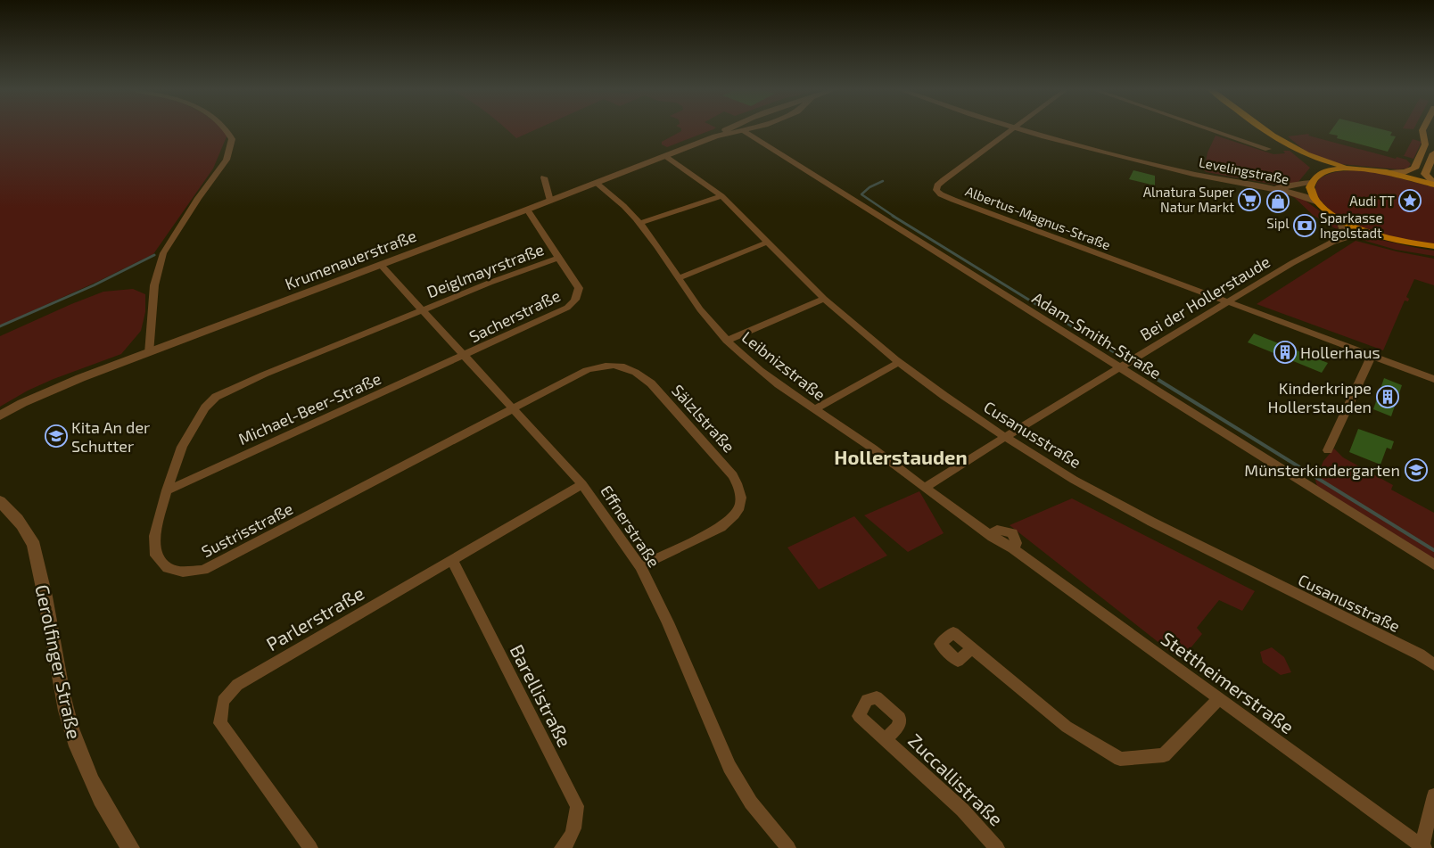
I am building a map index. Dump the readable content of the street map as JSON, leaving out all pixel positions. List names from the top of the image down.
{
  "streets": {
    "street": [
      "Levelingstraße",
      "Albertus-Magnus-Straße",
      "Krumenauerstraße",
      "Deiglmayrstraße",
      "Bei der Hollerstaude",
      "Sacherstraße",
      "Adam-Smith-Straße",
      "Leibnizstraße",
      "Michael-Beer-Straße",
      "Sälzlstraße",
      "Cusanusstraße",
      "Effnerstraße",
      "Sustrisstraße",
      "Parlerstraße",
      "Gerolfinger Straße",
      "Stettheimerstraße",
      "Barellistraße",
      "Zuccallistraße"
    ]
  },
  "crossings": [
    ["Albertus-Magnus-Straße", "Bei der Hollerstaude"],
    ["Krumenauerstraße", "Sacherstraße"],
    ["Krumenauerstraße", "Adam-Smith-Straße"],
    ["Krumenauerstraße", "Leibnizstraße"],
    ["Krumenauerstraße", "Cusanusstraße"],
    ["Krumenauerstraße", "Effnerstraße"],
    ["Deiglmayrstraße", "Sacherstraße"],
    ["Deiglmayrstraße", "Effnerstraße"],
    ["Deiglmayrstraße", "Sustrisstraße"],
    ["Bei der Hollerstaude", "Adam-Smith-Straße"],
    ["Bei der Hollerstaude", "Leibnizstraße"],
    ["Bei der Hollerstaude", "Cusanusstraße"],
    ["Bei der Hollerstaude", "Stettheimerstraße"],
    ["Sacherstraße", "Michael-Beer-Straße"],
    ["Sacherstraße", "Effnerstraße"],
    ["Leibnizstraße", "Stettheimerstraße"],
    ["Michael-Beer-Straße", "Effnerstraße"],
    ["Michael-Beer-Straße", "Sustrisstraße"],
    ["Sälzlstraße", "Effnerstraße"],
    ["Sälzlstraße", "Sustrisstraße"],
    ["Effnerstraße", "Sustrisstraße"],
    ["Effnerstraße", "Parlerstraße"],
    ["Parlerstraße", "Barellistraße"]
  ],
  "districts": ["Hollerstauden"],
  "places": {
    "supermarket": ["Alnatura Super Natur Markt"],
    "place": ["Audi TT"],
    "shop": ["Sipl"],
    "bank": ["Sparkasse Ingolstadt"],
    "building": ["Hollerhaus", "Kinderkrippe Hollerstauden"],
    "school or university": ["Kita An der Schutter", "Münsterkindergarten"]
  }
}
